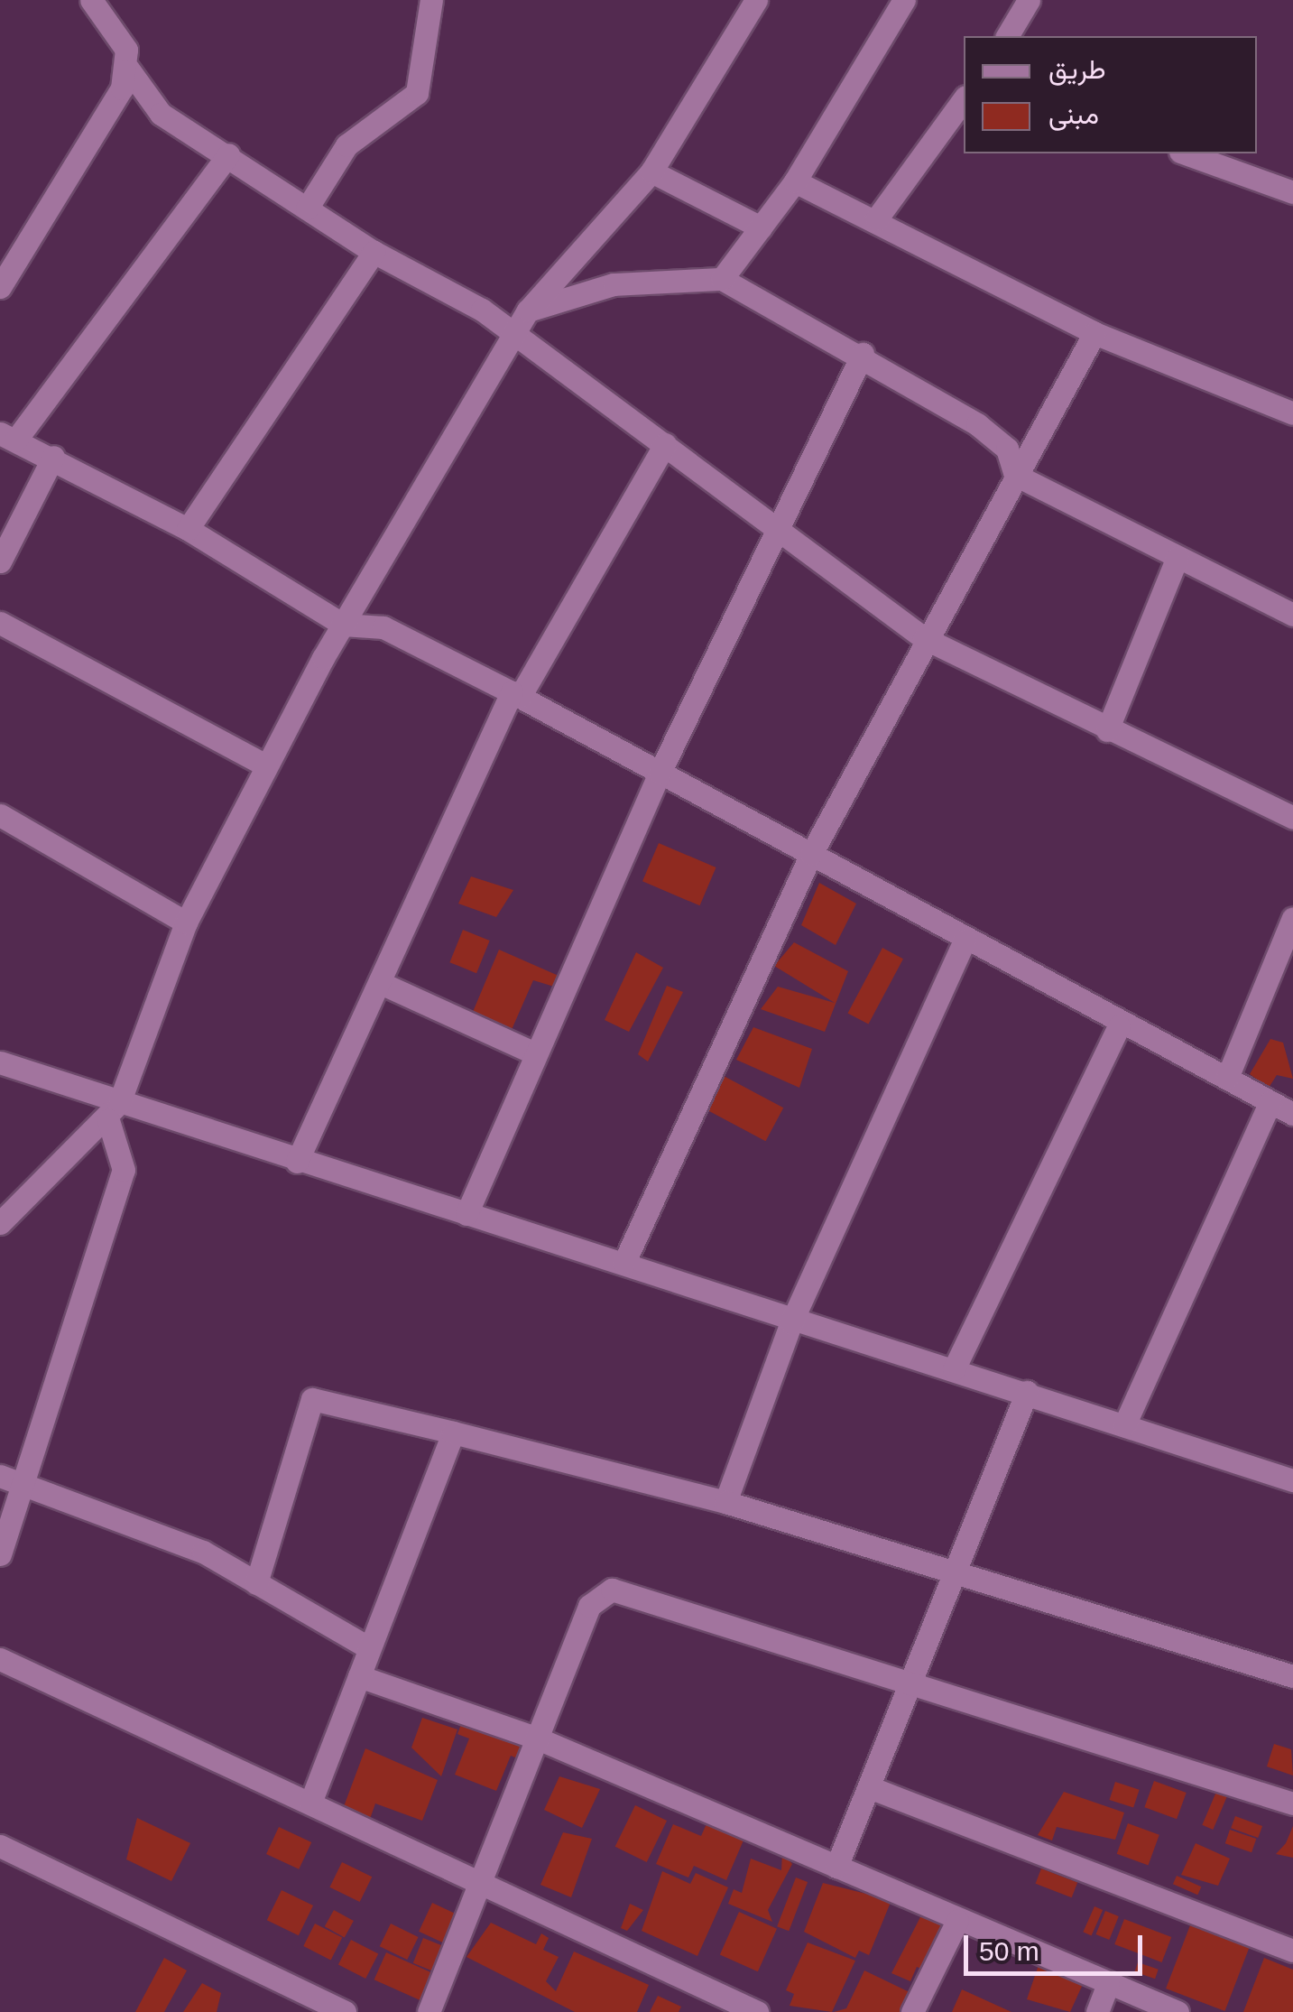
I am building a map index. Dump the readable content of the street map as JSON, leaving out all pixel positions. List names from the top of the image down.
{
  "legend": ["طريق", "مبنى"],
  "scale_bar": "50 m"
}
